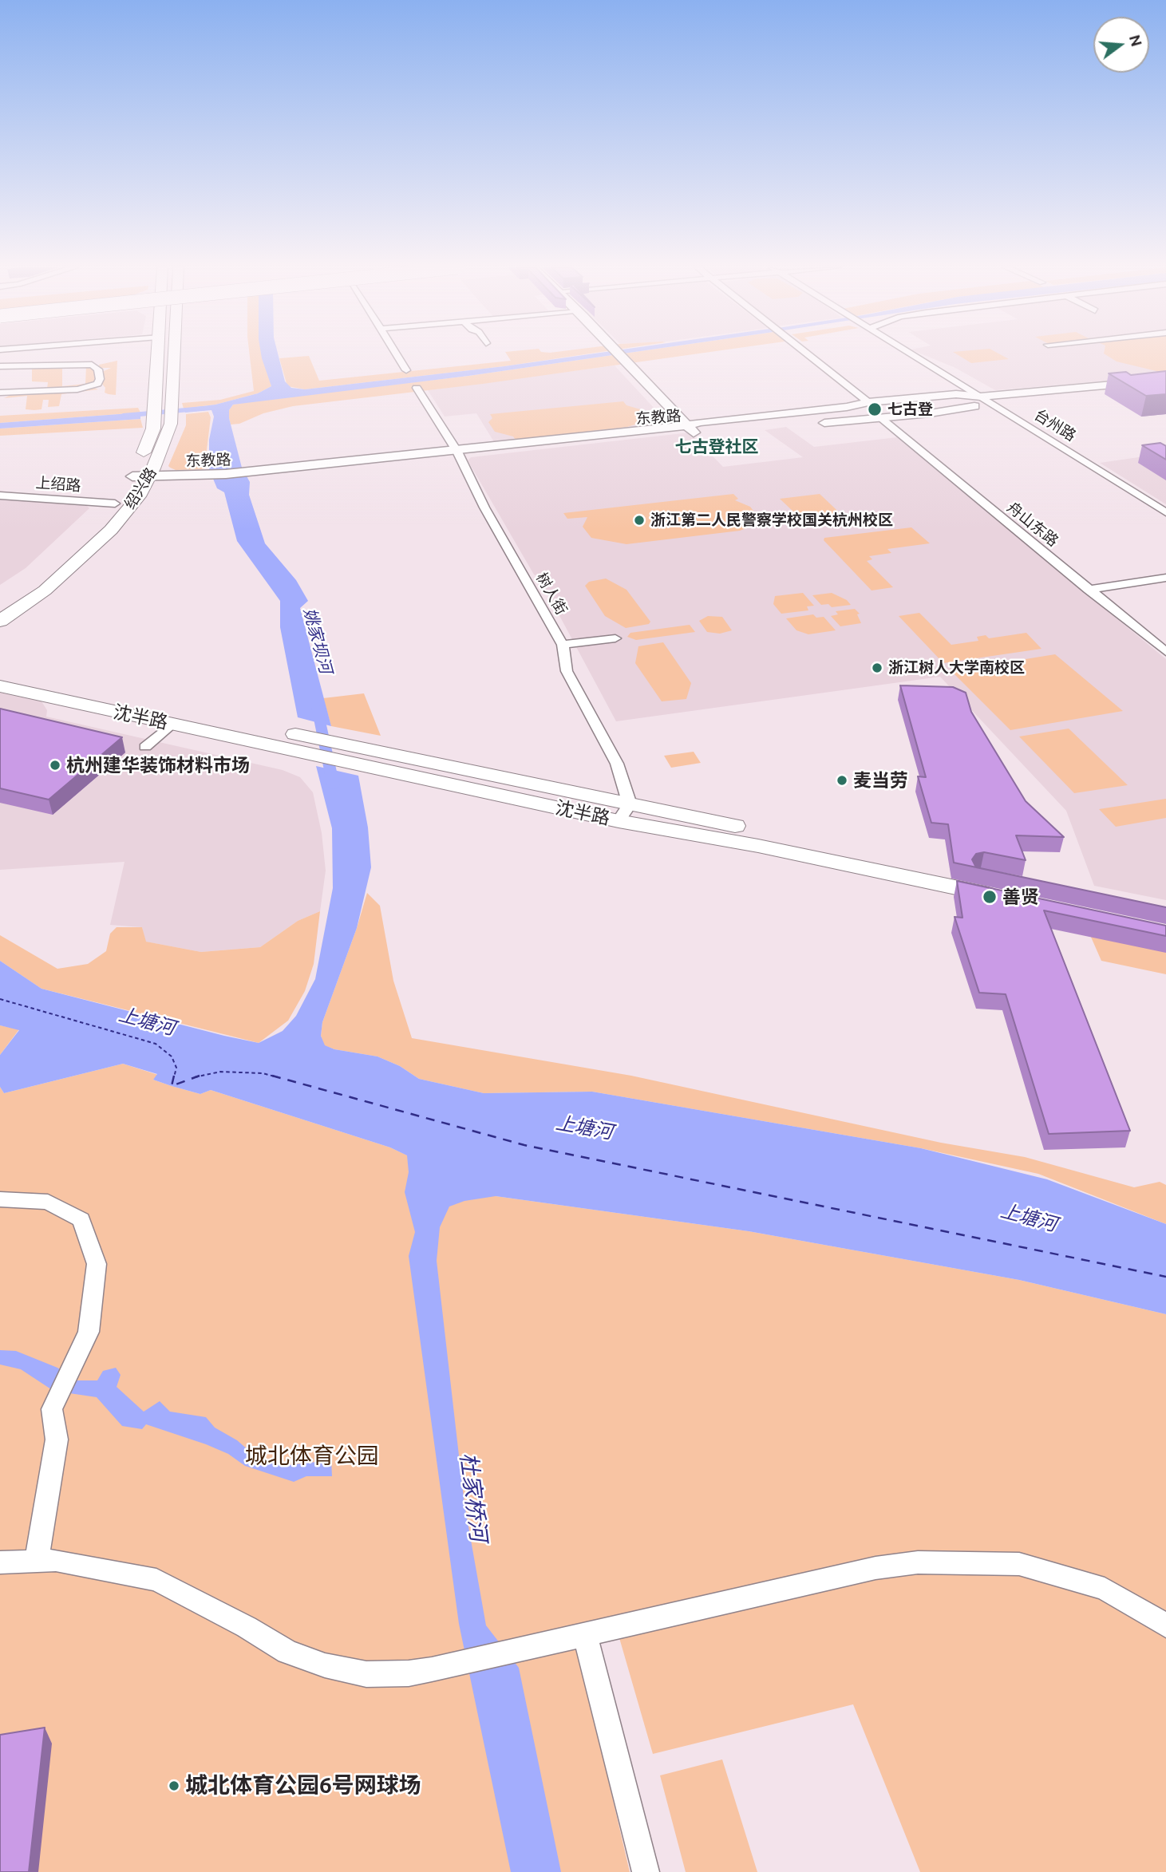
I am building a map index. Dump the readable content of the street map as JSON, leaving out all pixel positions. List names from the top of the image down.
{
  "streets": {
    "main road": ["绍兴路", "沈半路"],
    "street": [
      "东教路",
      "台州路",
      "上绍路",
      "舟山东路",
      "树人街"
    ]
  },
  "crossings": [
    ["东教路", "台州路"],
    ["东教路", "绍兴路"],
    ["东教路", "舟山东路"],
    ["东教路", "树人街"],
    ["上绍路", "绍兴路"],
    ["树人街", "沈半路"]
  ],
  "districts": ["七古登社区"],
  "water": ["姚家坝河", "上塘河", "杜家桥河"],
  "parks": ["城北体育公园"],
  "places": [
    "七古登",
    "浙江第二人民警察学校国关杭州校区",
    "浙江树人大学南校区",
    "杭州建华装饰材料市场",
    "麦当劳",
    "善贤",
    "城北体育公园6号网球场"
  ],
  "north": "right"
}
